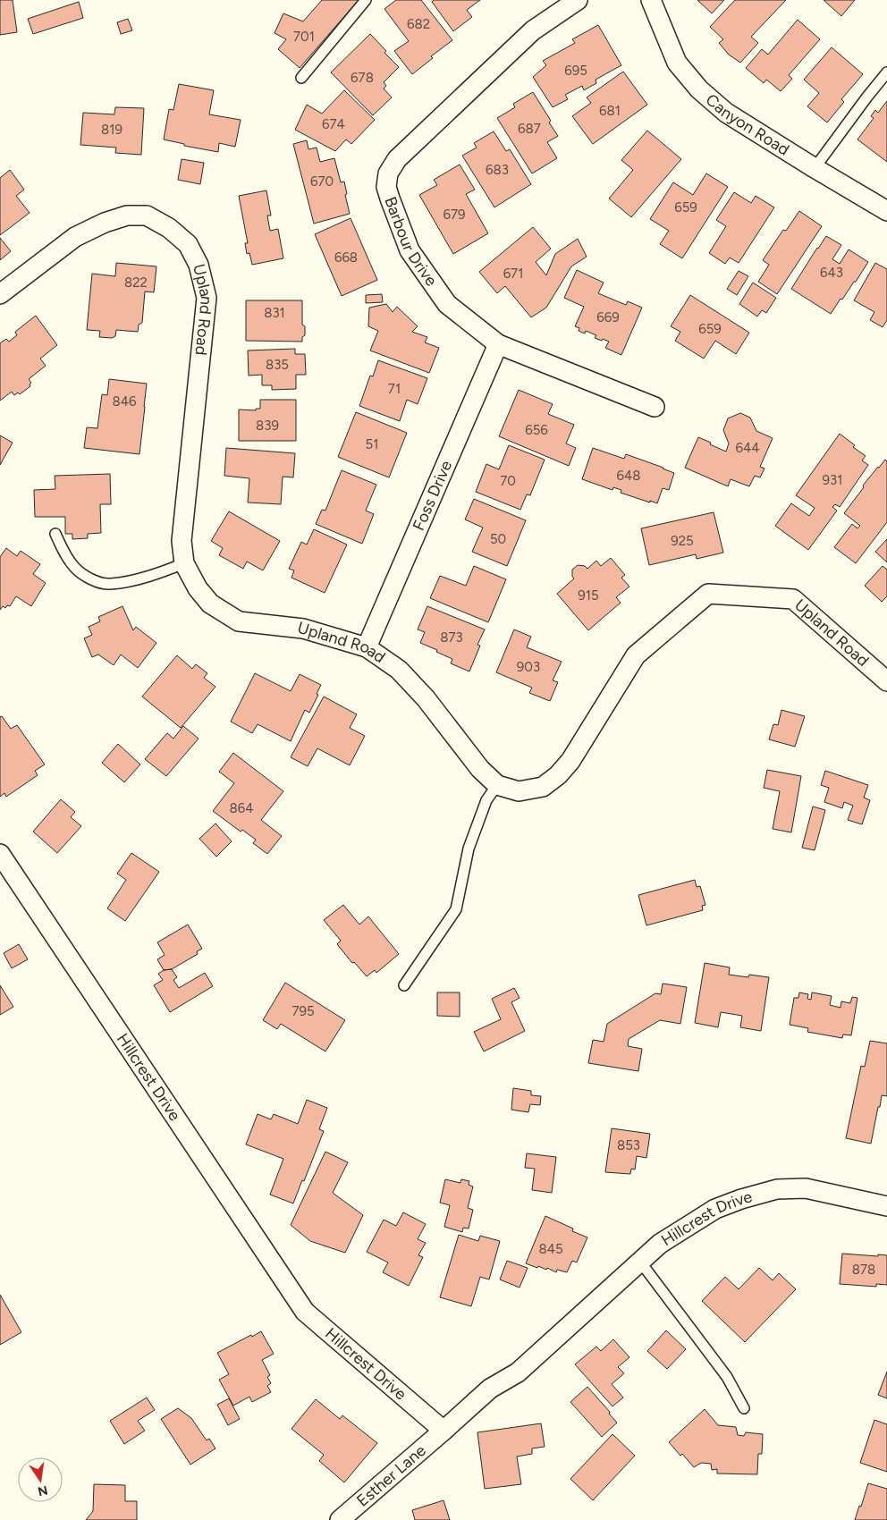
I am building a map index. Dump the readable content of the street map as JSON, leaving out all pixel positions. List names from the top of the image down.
{
  "streets": {
    "street": [
      "Canyon Road",
      "Barbour Drive",
      "Upland Road",
      "Foss Drive",
      "Hillcrest Drive",
      "Esther Lane"
    ]
  },
  "crossings": [
    ["Barbour Drive", "Foss Drive"],
    ["Upland Road", "Foss Drive"],
    ["Hillcrest Drive", "Esther Lane"]
  ],
  "house_numbers": [
    "682",
    "701",
    "695",
    "678",
    "681",
    "674",
    "687",
    "819",
    "683",
    "670",
    "659",
    "679",
    "668",
    "643",
    "671",
    "822",
    "831",
    "669",
    "659",
    "835",
    "71",
    "846",
    "839",
    "656",
    "51",
    "644",
    "648",
    "931",
    "70",
    "50",
    "925",
    "915",
    "873",
    "903",
    "864",
    "795",
    "853",
    "845",
    "878"
  ],
  "north": "bottom"
}
